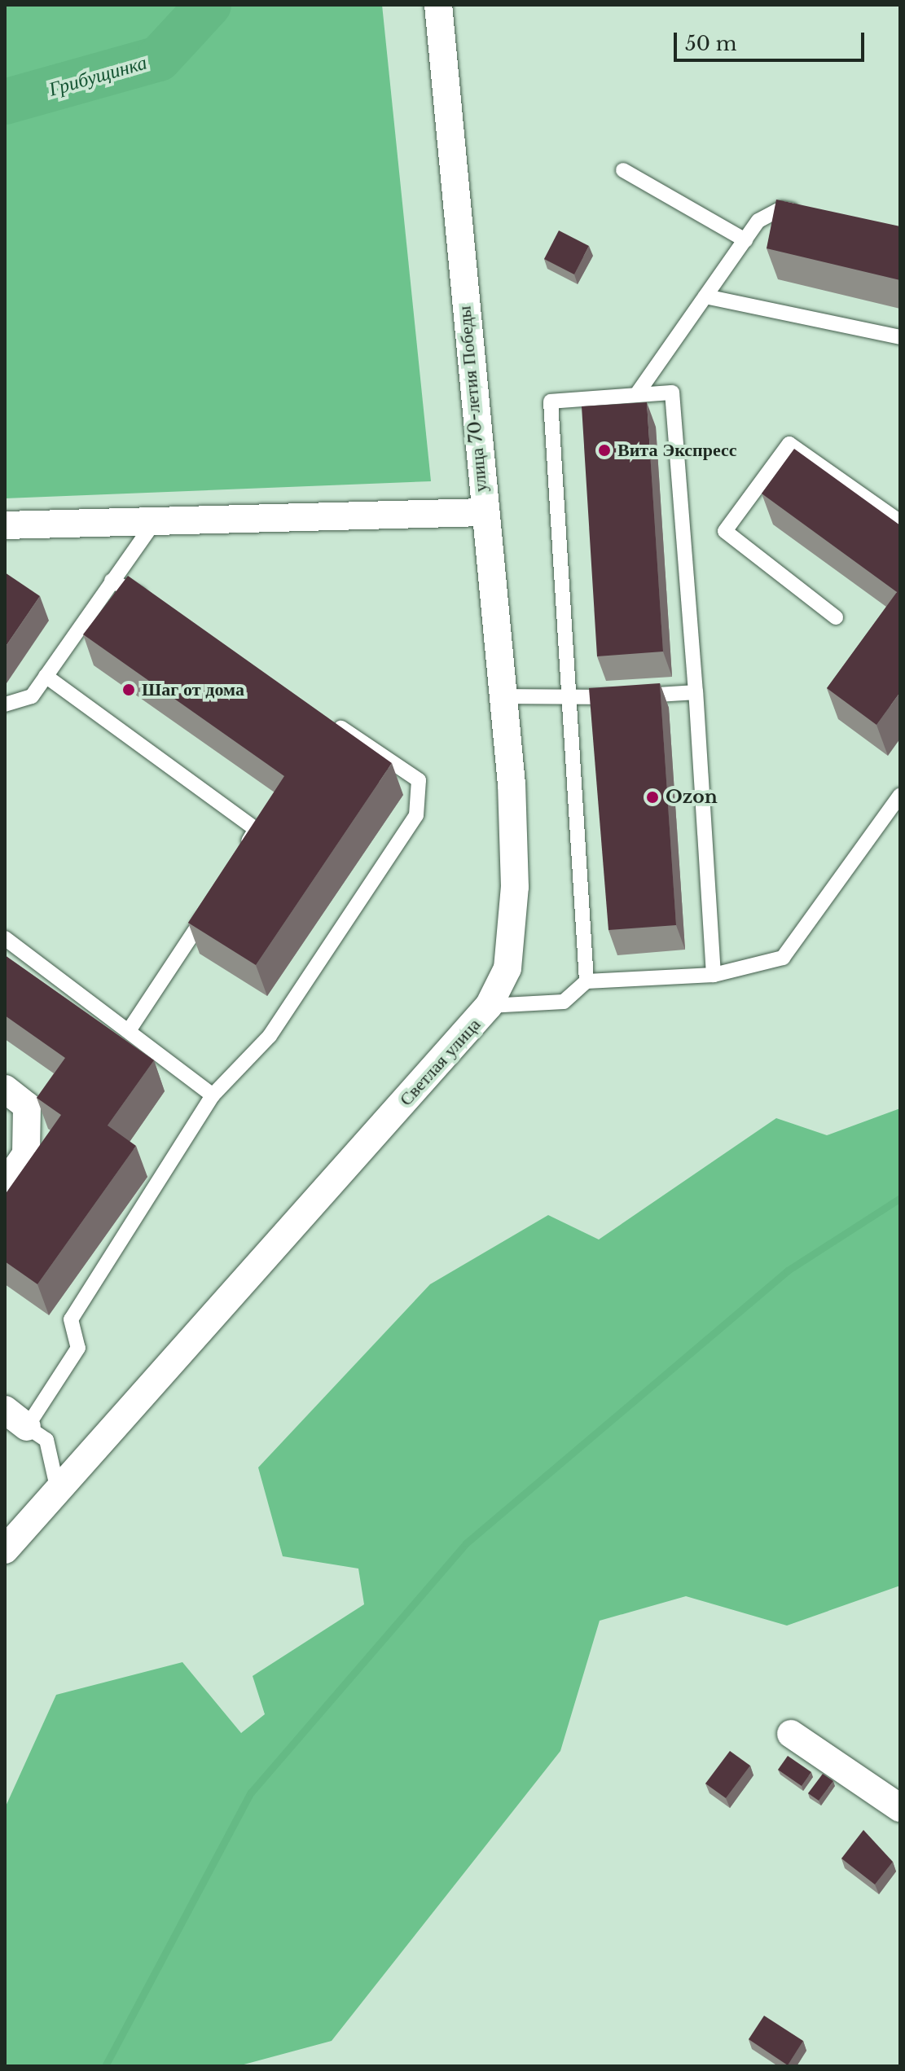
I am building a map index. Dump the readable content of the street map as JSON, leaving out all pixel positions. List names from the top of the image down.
{
  "streets": {
    "street": ["улица 70-летия Победы", "Светлая улица"]
  },
  "crossings": [
    ["улица 70-летия Победы", "Светлая улица"]
  ],
  "water": ["Грибущинка"],
  "places": ["Вита Экспресс", "Шаг от дома", "Ozon"],
  "scale_bar": "50 m"
}
